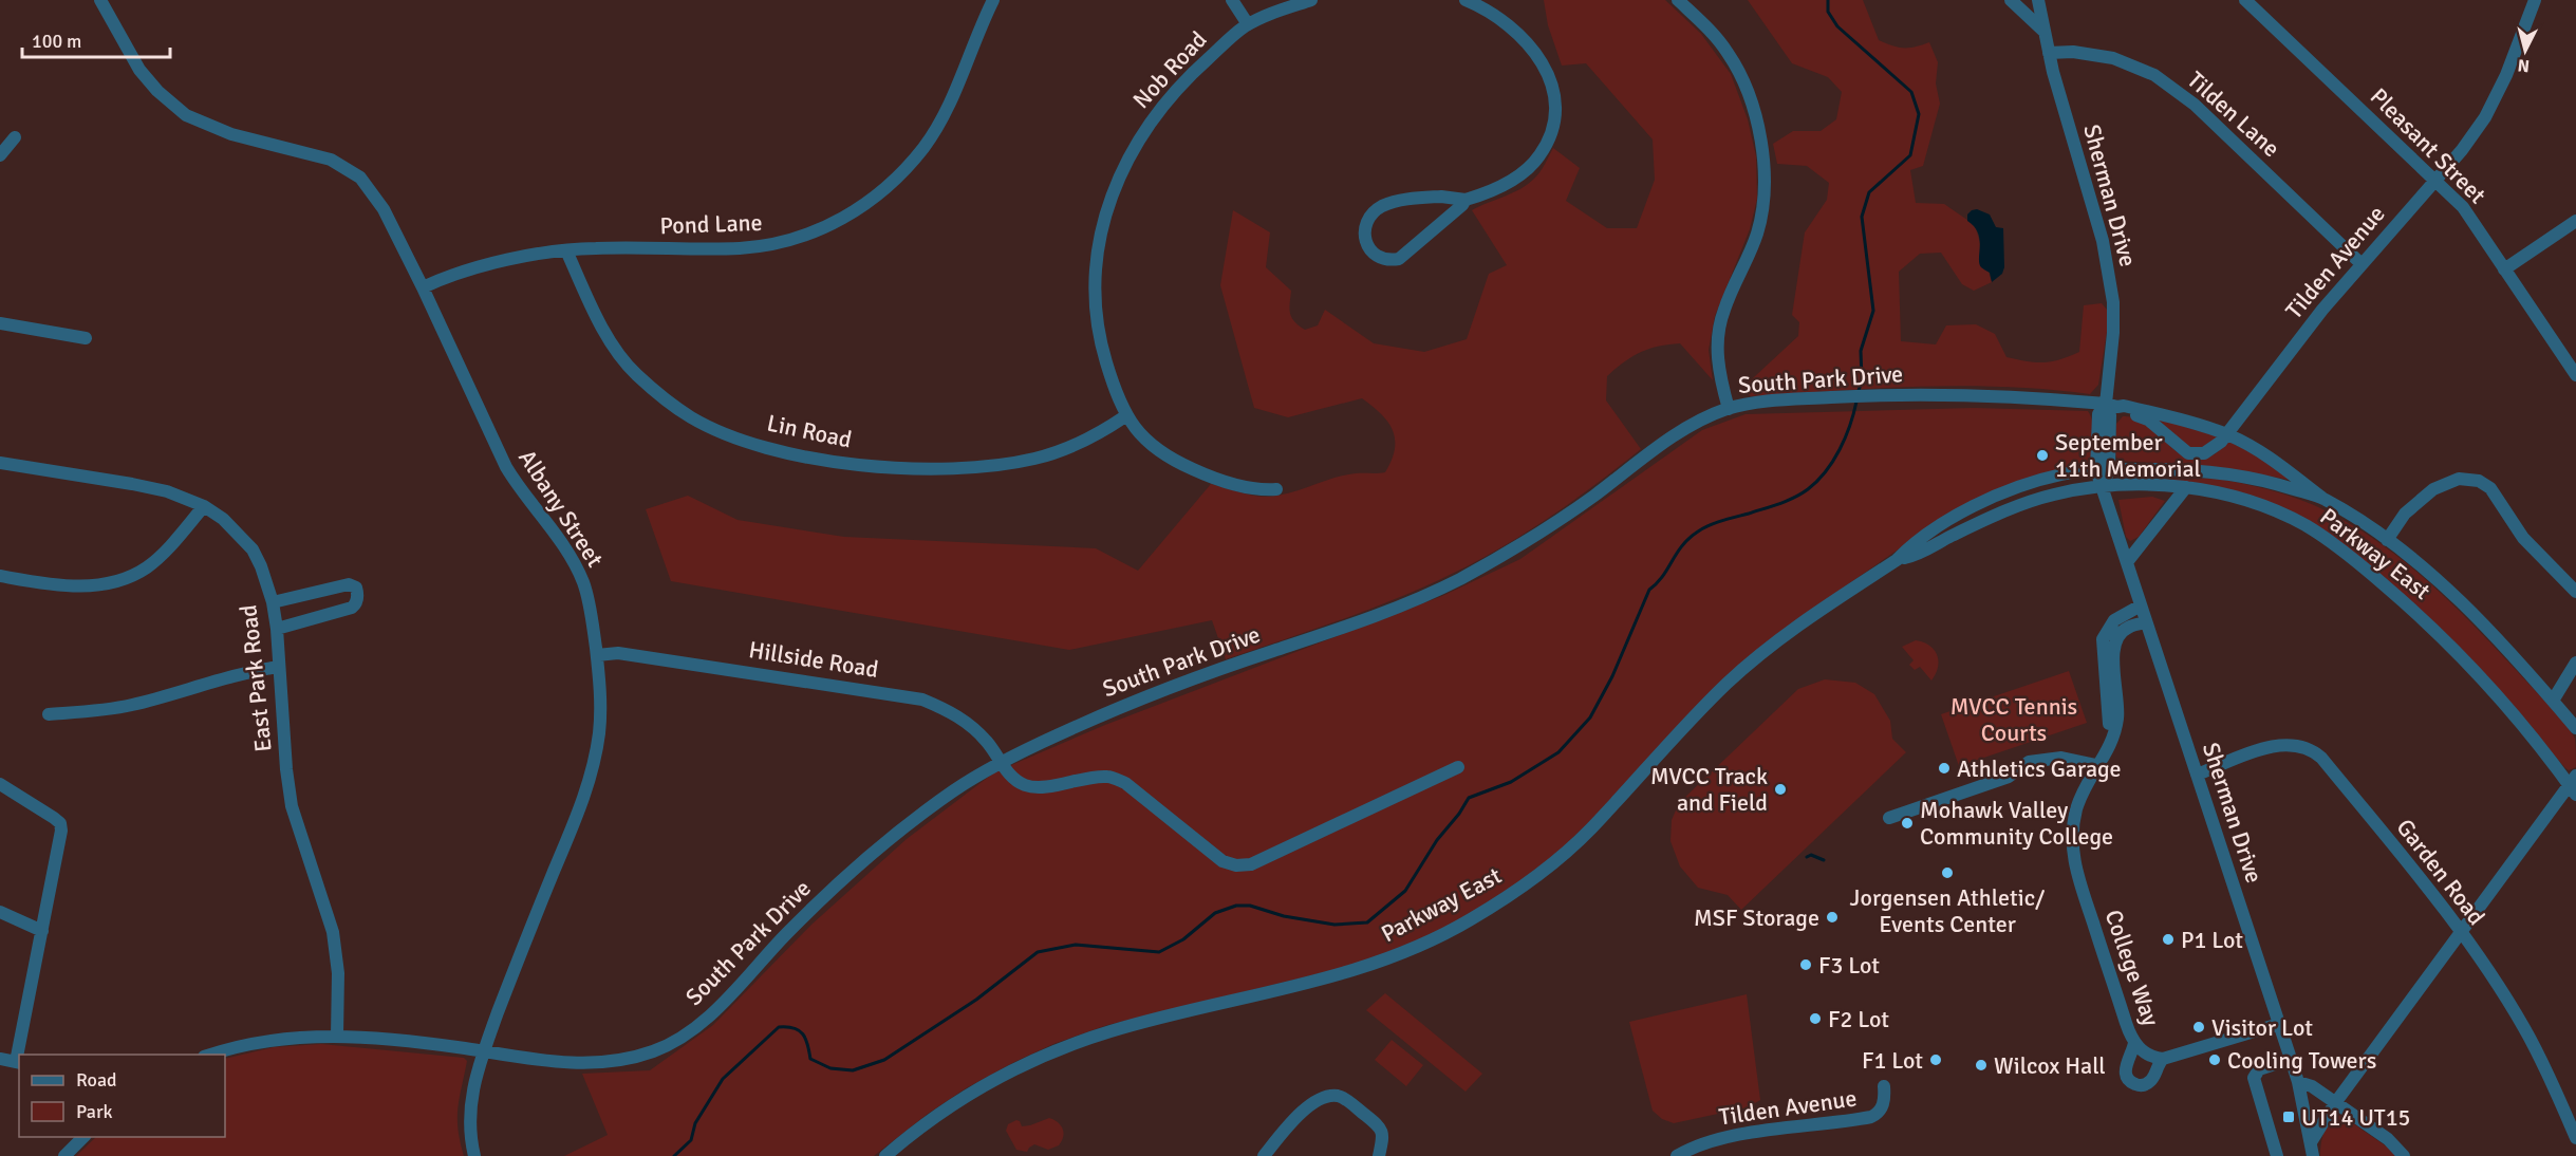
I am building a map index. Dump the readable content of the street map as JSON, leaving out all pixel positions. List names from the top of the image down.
{
  "streets": {
    "street": [
      "Nob Road",
      "Tilden Lane",
      "Pleasant Street",
      "Sherman Drive",
      "Pond Lane",
      "Tilden Avenue",
      "South Park Drive",
      "Lin Road",
      "Albany Street",
      "Parkway East",
      "Hillside Road",
      "East Park Road",
      "Garden Road",
      "College Way"
    ]
  },
  "crossings": [
    ["Nob Road", "Lin Road"],
    ["Tilden Lane", "Sherman Drive"],
    ["Tilden Lane", "Tilden Avenue"],
    ["Pleasant Street", "Tilden Avenue"],
    ["Sherman Drive", "Tilden Avenue"],
    ["Sherman Drive", "South Park Drive"],
    ["Sherman Drive", "Parkway East"],
    ["Sherman Drive", "Garden Road"],
    ["Sherman Drive", "College Way"],
    ["Pond Lane", "Lin Road"],
    ["Pond Lane", "Albany Street"],
    ["Tilden Avenue", "South Park Drive"],
    ["Tilden Avenue", "Parkway East"],
    ["South Park Drive", "Albany Street"],
    ["South Park Drive", "Parkway East"],
    ["South Park Drive", "Hillside Road"],
    ["South Park Drive", "East Park Road"],
    ["Albany Street", "Hillside Road"]
  ],
  "parks": ["MVCC Tennis Courts"],
  "places": {
    "other": [
      "September 11th Memorial",
      "Athletics Garage",
      "MVCC Track and Field",
      "Mohawk Valley Community College",
      "Jorgensen Athletic/ Events Center",
      "MSF Storage",
      "P1 Lot",
      "F3 Lot",
      "F2 Lot",
      "Visitor Lot",
      "F1 Lot",
      "Cooling Towers",
      "Wilcox Hall"
    ],
    "transit": ["UT14 UT15"]
  },
  "legend": ["Road", "Park"],
  "scale_bar": "100 m",
  "north": "bottom"
}
